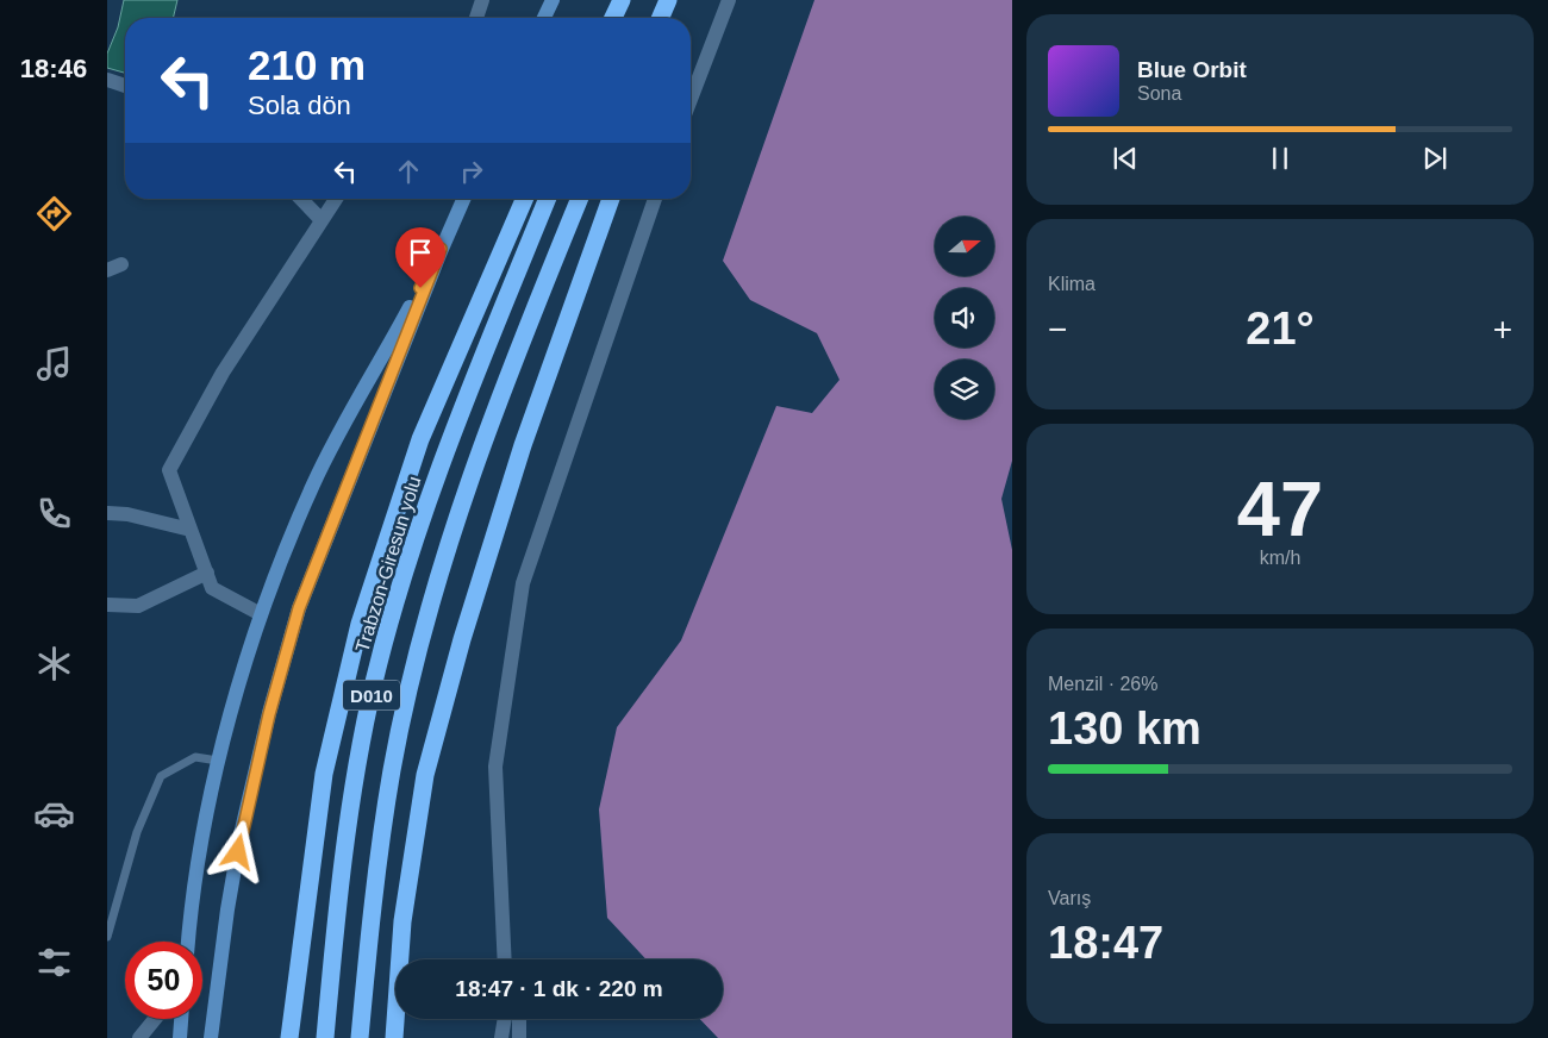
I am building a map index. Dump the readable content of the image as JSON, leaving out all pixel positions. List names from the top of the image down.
{
  "streets": {
    "highway": ["Trabzon-Giresun yolu", "D010"]
  },
  "north": "right",
  "page": {
    "tabs": "18:46",
    "turn": ["210 m", "Sola dön"],
    "song": ["Blue Orbit", "Sona"],
    "tile": [
      "Klima",
      ["47", "km/h"],
      ["Menzil · 26%", "130 km"],
      ["Varış", "18:47"]
    ],
    "heat": ["−", "21°", "+"],
    "limit": "50",
    "trip": "18:47 · 1 dk · 220 m"
  }
}
